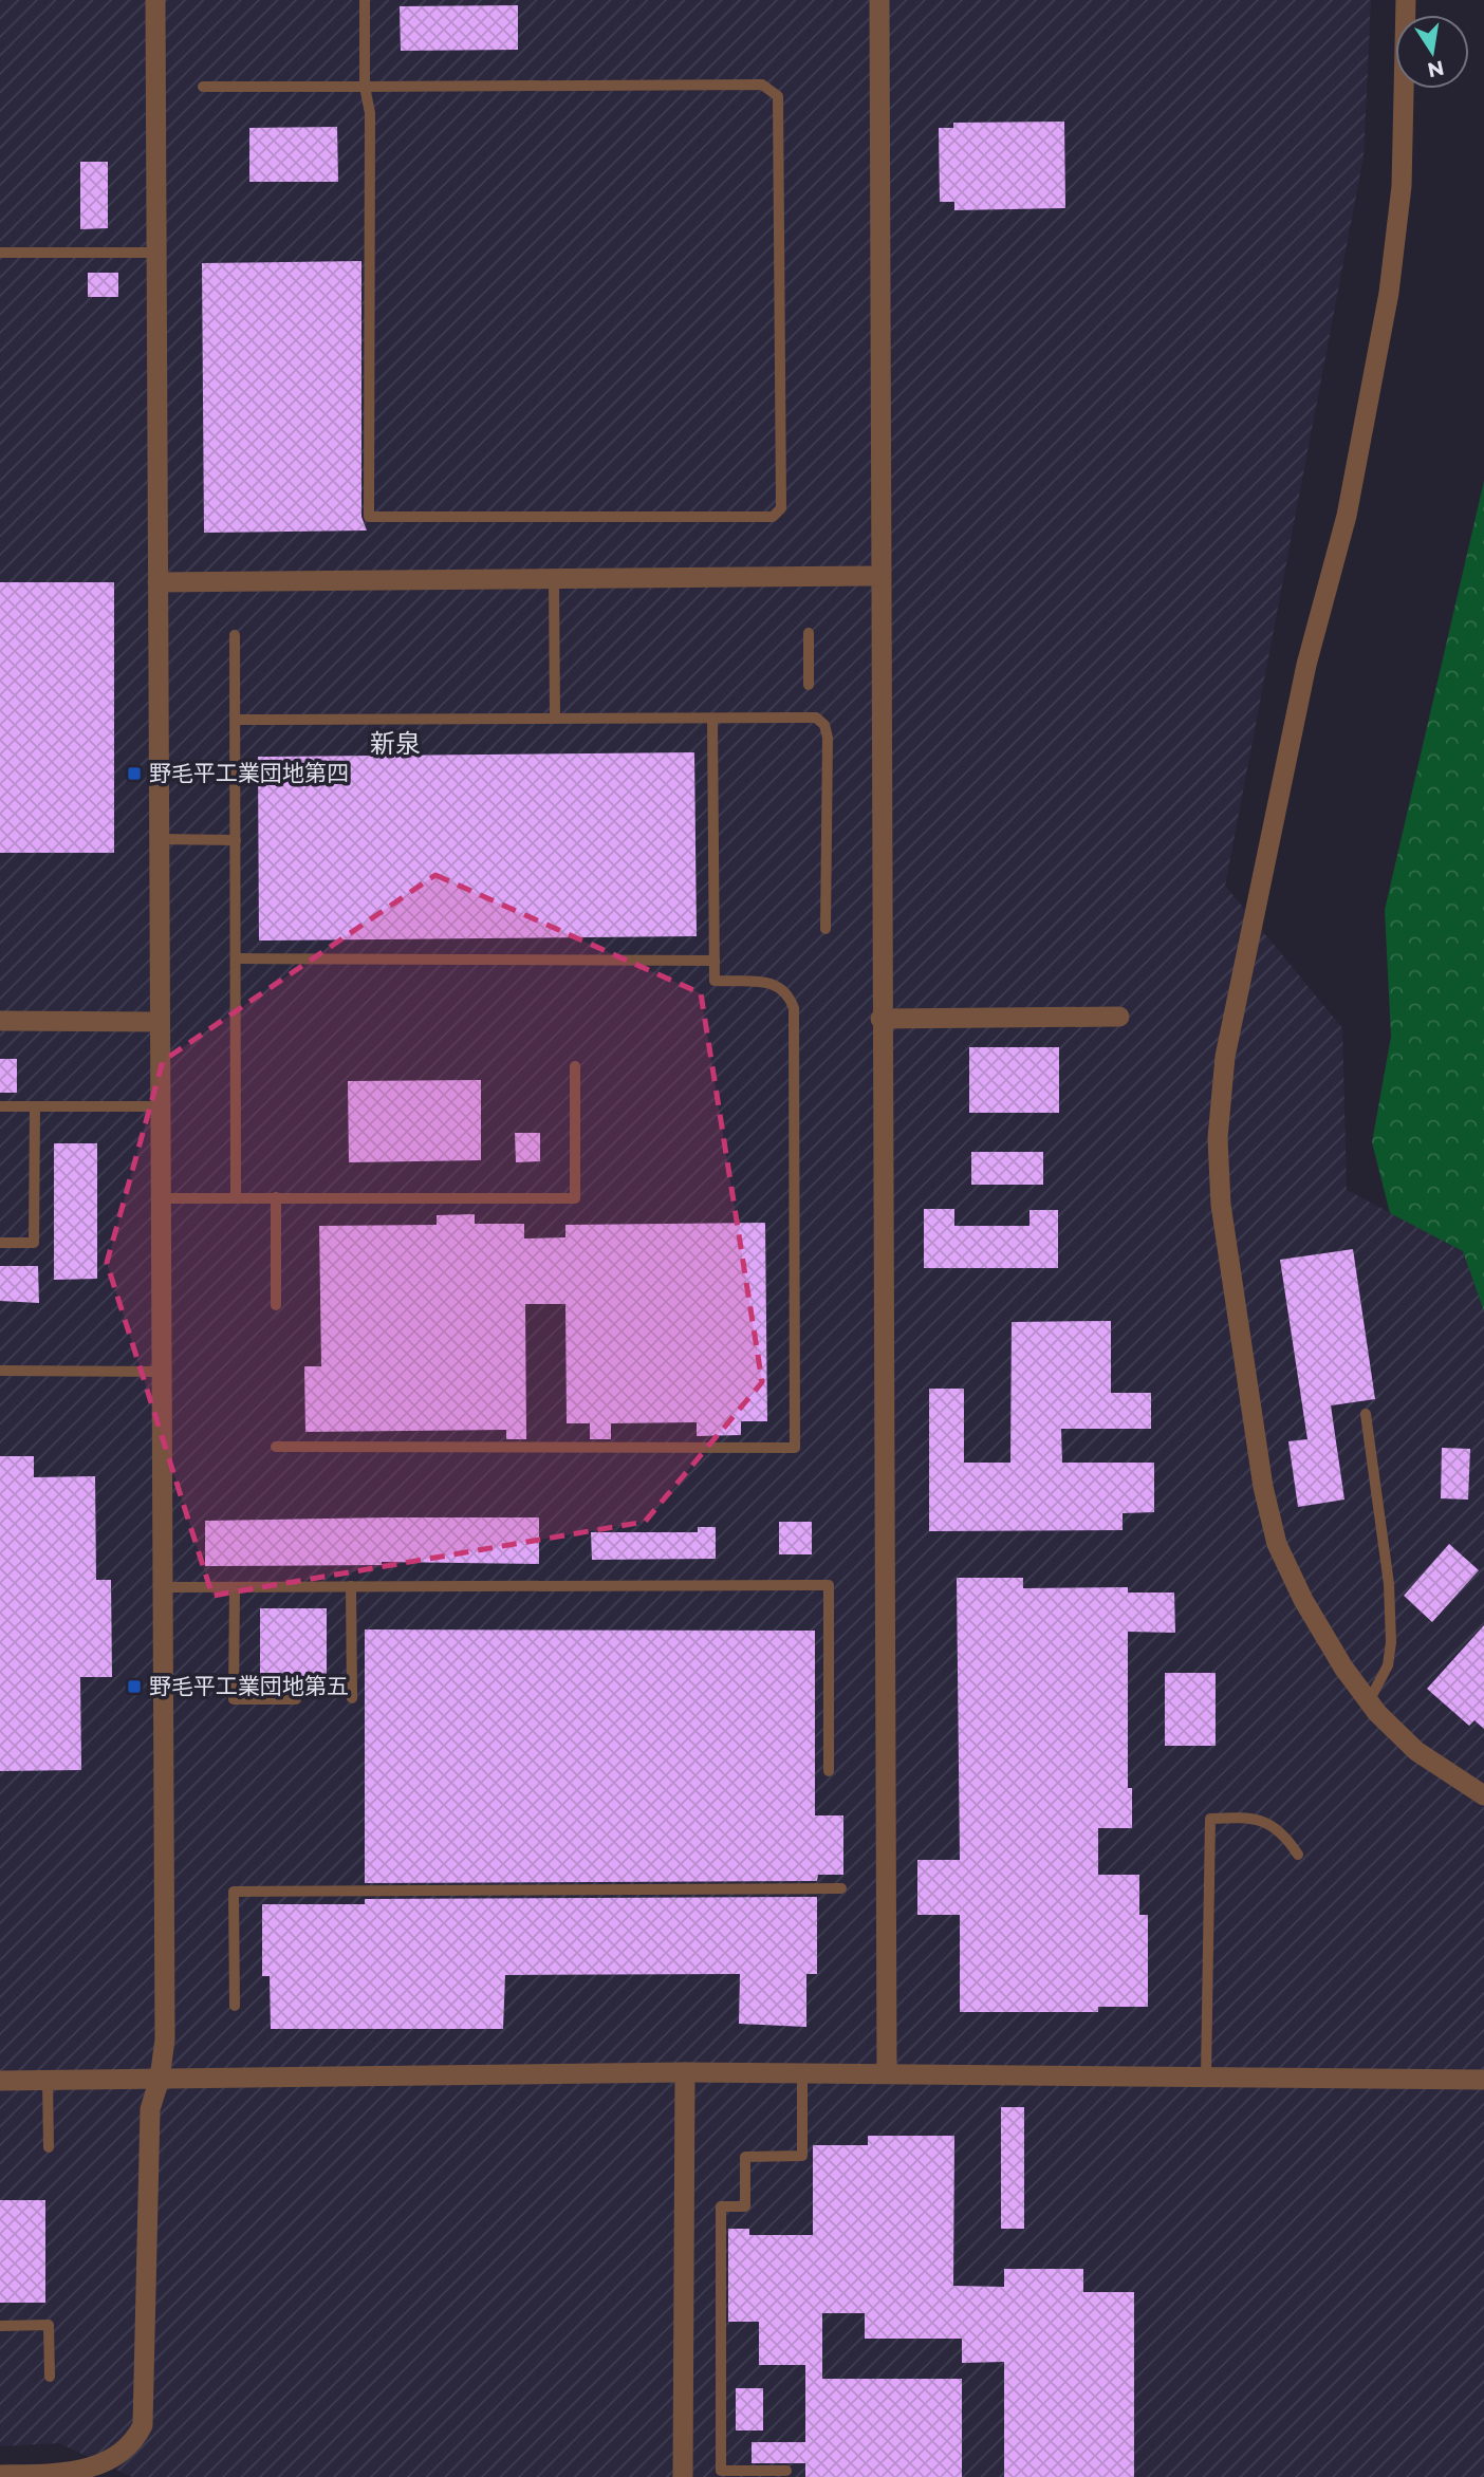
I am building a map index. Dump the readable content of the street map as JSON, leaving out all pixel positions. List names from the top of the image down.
{
  "districts": ["新泉"],
  "places": {
    "transit": ["野毛平工業団地第四", "野毛平工業団地第五"]
  },
  "north": "bottom"
}
